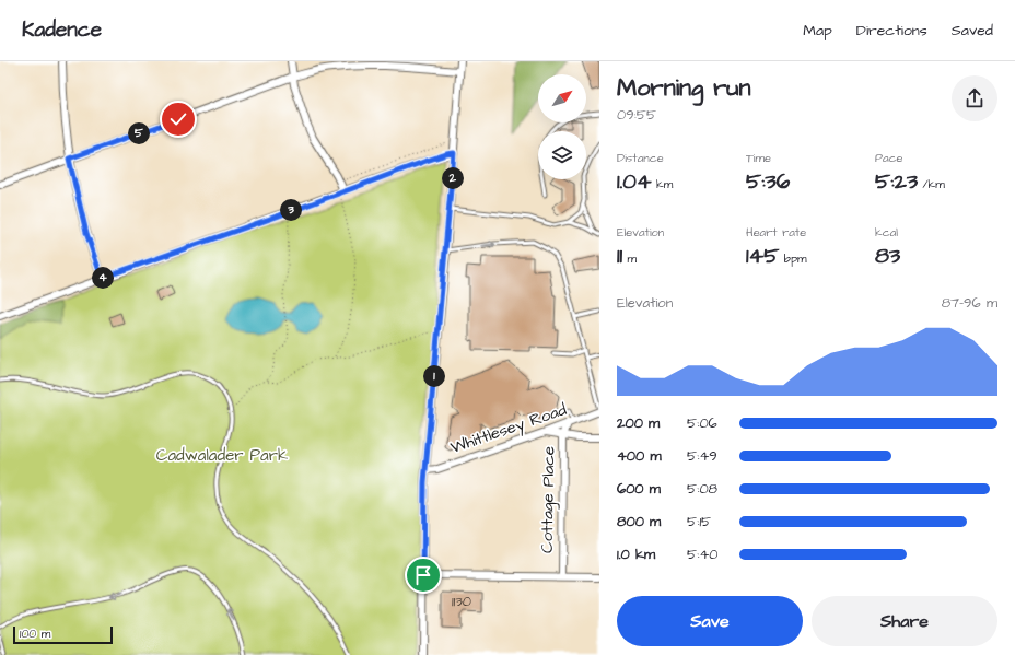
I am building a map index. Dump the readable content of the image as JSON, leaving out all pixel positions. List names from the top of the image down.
{
  "streets": {
    "street": ["Whittlesey Road", "Cottage Place"]
  },
  "crossings": [
    ["Whittlesey Road", "Cottage Place"]
  ],
  "parks": ["Cadwalader Park"],
  "house_numbers": ["1130"],
  "scale_bar": "100 m",
  "north": "top right",
  "page": {
    "header": "Kadence",
    "nav": ["Map", "Directions", "Saved"],
    "heading": ["Morning run", "09:55"],
    "pins": [
      "5",
      "2",
      "3",
      "4",
      "1"
    ],
    "stats": [
      ["Distance", "1.04 km"],
      ["Time", "5:36"],
      ["Pace", "5:23 /km"],
      ["Elevation", "11 m"],
      ["Heart rate", "145 bpm"],
      ["kcal", "83"]
    ],
    "chart": ["Elevation", "87–96 m"],
    "list": [
      {
        "name": "200 m",
        "note": "5:06"
      },
      {
        "name": "400 m",
        "note": "5:49"
      },
      {
        "name": "600 m",
        "note": "5:08"
      },
      {
        "name": "800 m",
        "note": "5:15"
      },
      {
        "name": "1.0 km",
        "note": "5:40"
      }
    ],
    "buttons": ["Save", "Share"],
    "scale": "100 m"
  }
}
